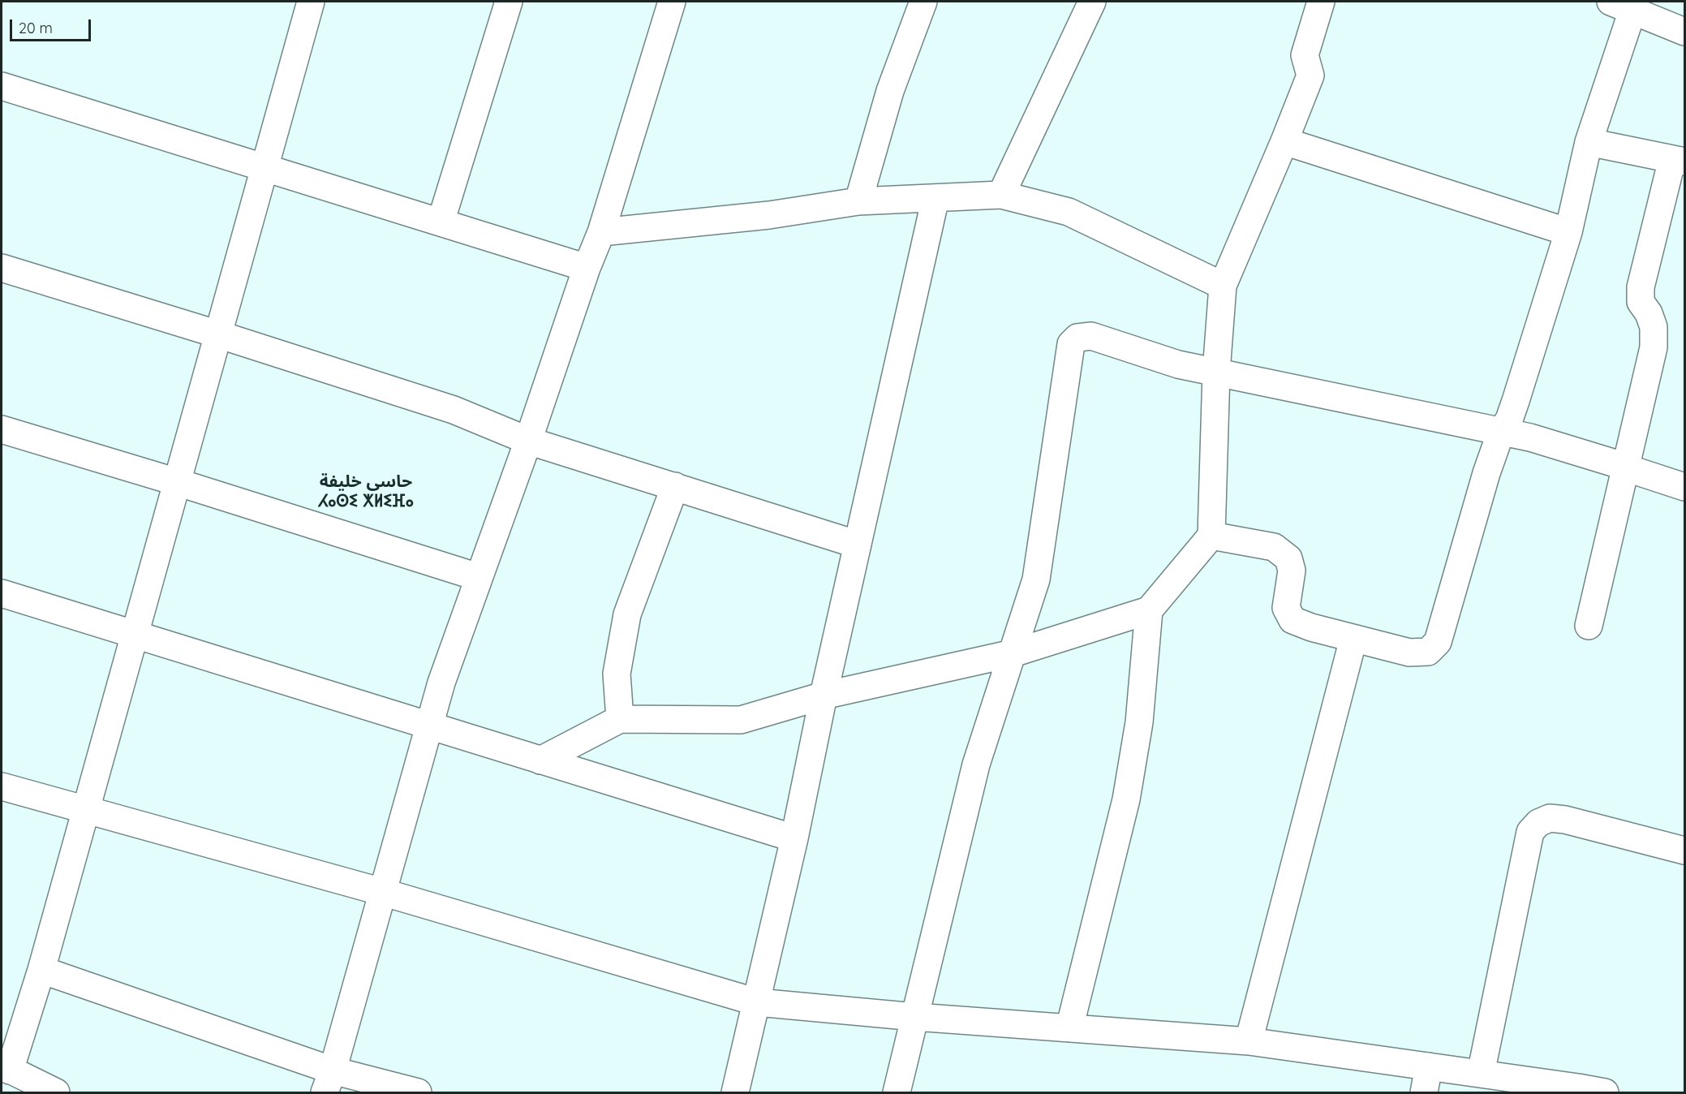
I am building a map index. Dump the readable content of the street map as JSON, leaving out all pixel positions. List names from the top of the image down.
{
  "districts": ["حاسي خليفة ⵃⴰⵙⵉ ⵅⵍⵉⴼⴰ"],
  "scale_bar": "20 m"
}
